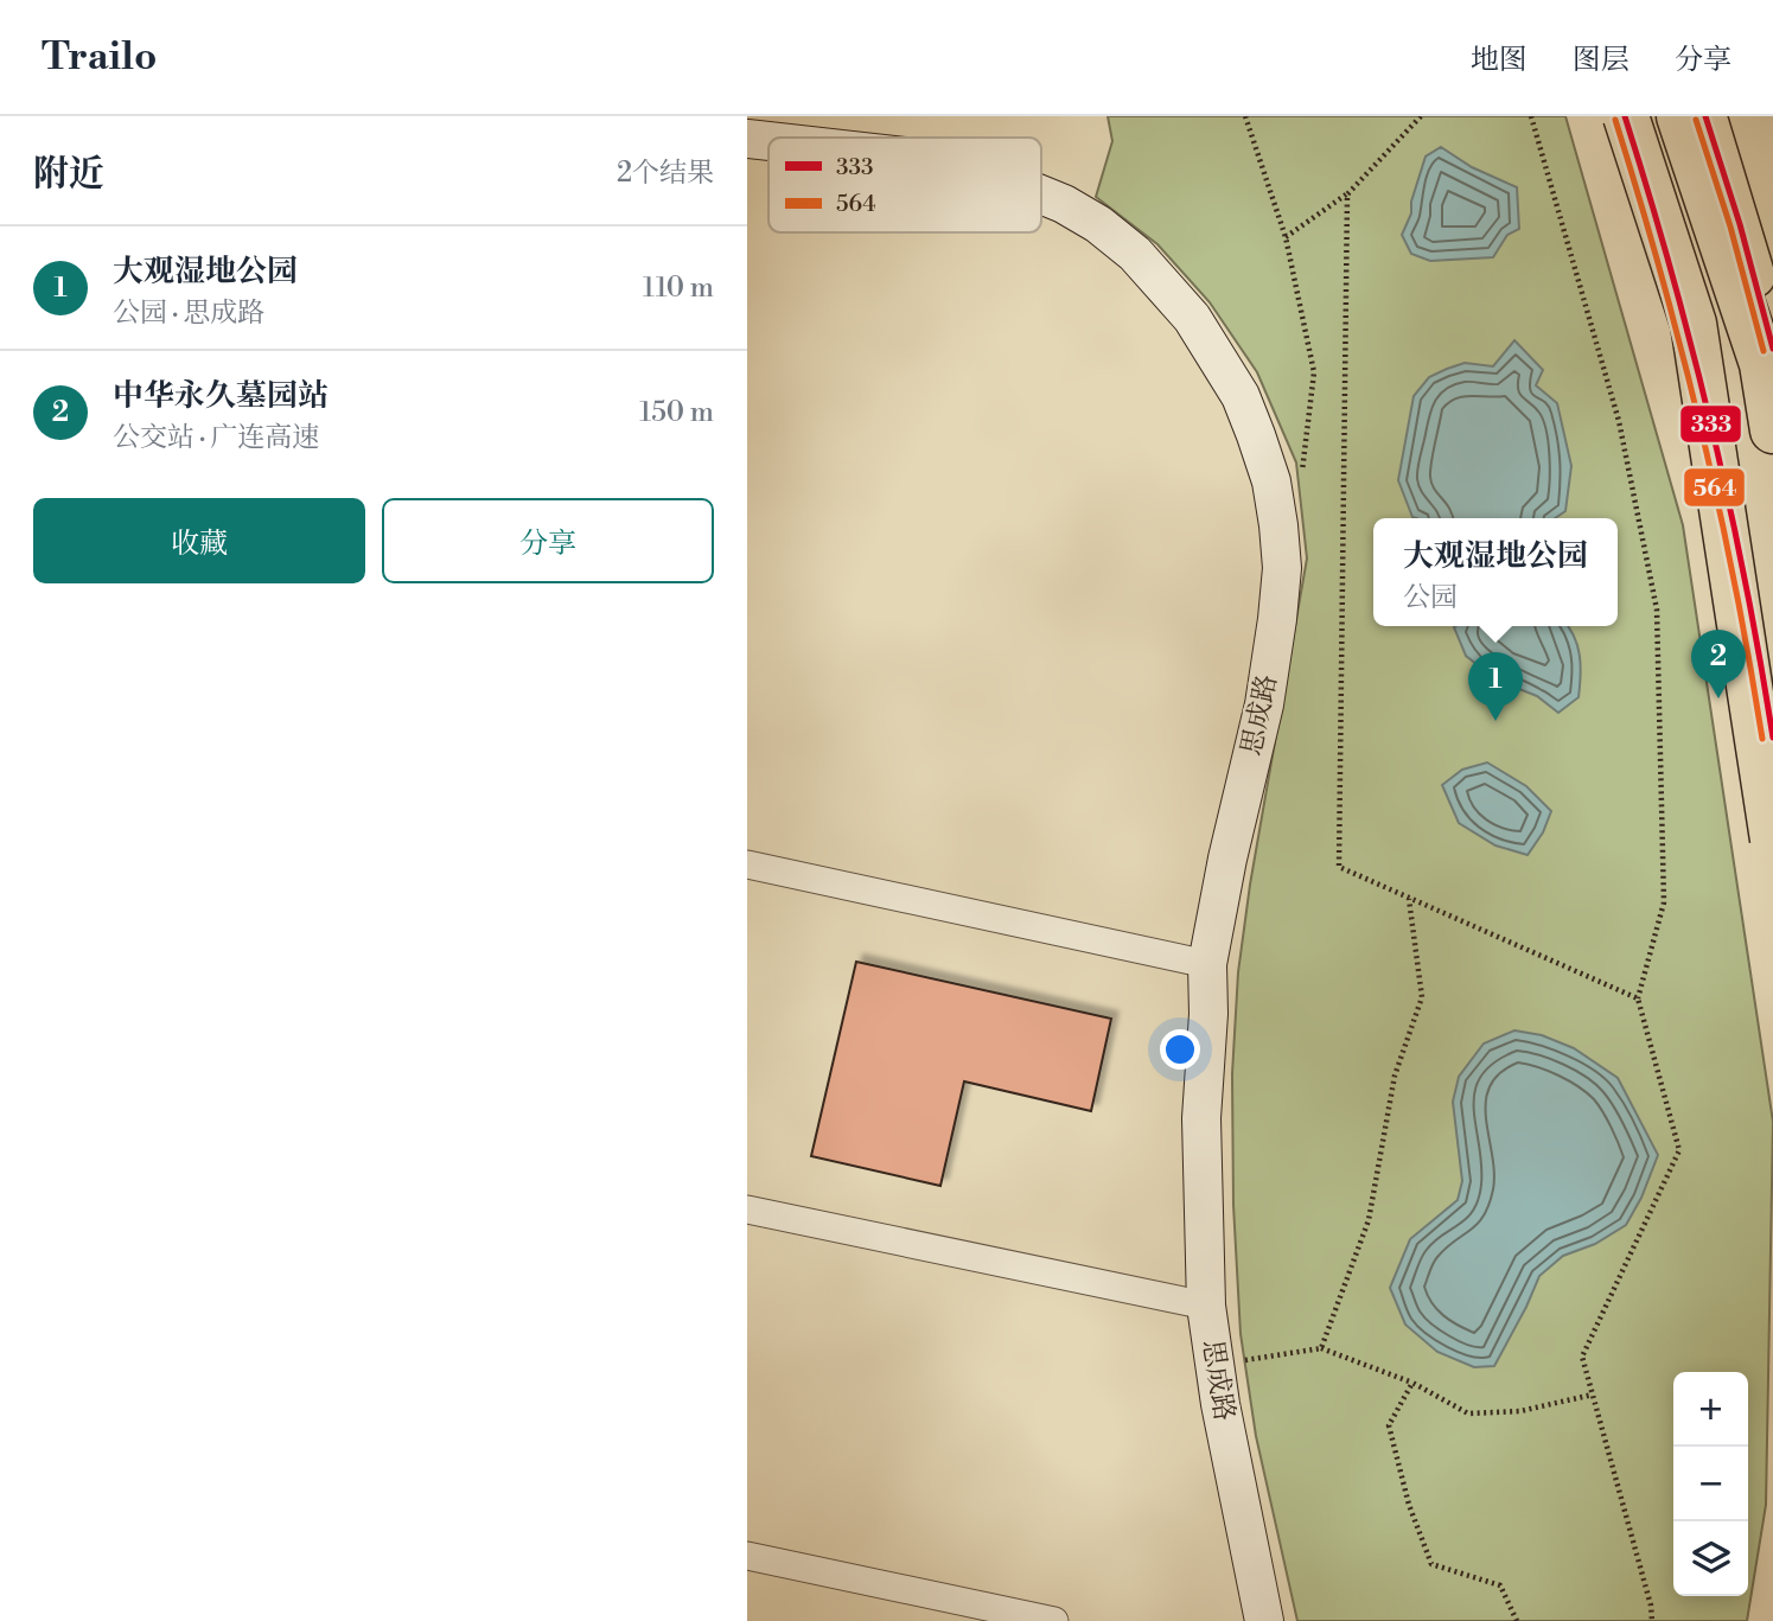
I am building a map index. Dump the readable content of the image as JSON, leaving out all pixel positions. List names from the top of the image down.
{
  "streets": {
    "street": ["思成路"]
  },
  "lines": ["transit line 333", "transit line 564"],
  "legend": ["333", "564"],
  "page": {
    "header": "Trailo",
    "nav": ["地图", "图层", "分享"],
    "heading": ["附近", "2个结果"],
    "list": [
      {
        "mark": "1",
        "name": "大观湿地公园",
        "note": "公园 · 思成路",
        "value": "110 m"
      },
      {
        "mark": "2",
        "name": "中华永久墓园站",
        "note": "公交站 · 广连高速",
        "value": "150 m"
      }
    ],
    "buttons": ["收藏", "分享"],
    "popup": ["大观湿地公园", "公园"],
    "pins": ["2", "1"],
    "map_buttons": ["+", "−"]
  }
}
